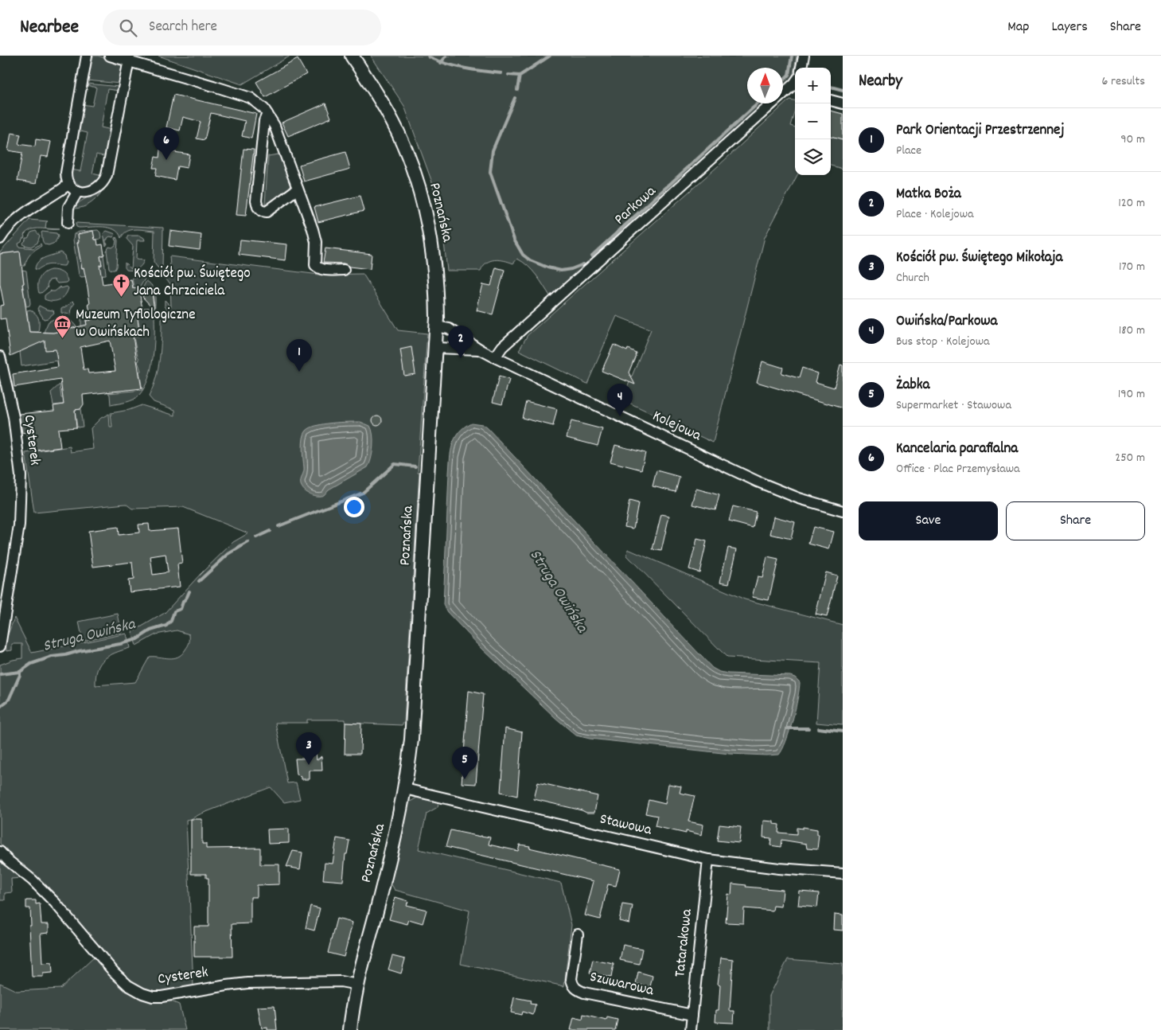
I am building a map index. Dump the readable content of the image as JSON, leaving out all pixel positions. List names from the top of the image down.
{
  "streets": {
    "main road": ["Poznańska"],
    "street": [
      "Parkowa",
      "Kolejowa",
      "Cysterek",
      "Stawowa",
      "Tatarakowa",
      "Szuwarowa"
    ]
  },
  "crossings": [
    ["Parkowa", "Kolejowa"],
    ["Poznańska", "Kolejowa"],
    ["Poznańska", "Cysterek"],
    ["Poznańska", "Stawowa"],
    ["Stawowa", "Tatarakowa"],
    ["Tatarakowa", "Szuwarowa"]
  ],
  "water": ["Struga Owińska"],
  "places": {
    "church": ["Kościół pw. Świętego Jana Chrzciciela"],
    "museum": ["Muzeum Tyflologiczne w Owińskach"]
  },
  "north": "top",
  "page": {
    "header": "Nearbee",
    "search": "Search here",
    "nav": ["Map", "Layers", "Share"],
    "heading": ["Nearby", "6 results"],
    "map_buttons": ["+", "−"],
    "list": [
      {
        "mark": "1",
        "name": "Park Orientacji Przestrzennej",
        "note": "Place",
        "value": "90 m"
      },
      {
        "mark": "2",
        "name": "Matka Boża",
        "note": "Place · Kolejowa",
        "value": "120 m"
      },
      {
        "mark": "3",
        "name": "Kościół pw. Świętego Mikołaja",
        "note": "Church",
        "value": "170 m"
      },
      {
        "mark": "4",
        "name": "Owińska/Parkowa",
        "note": "Bus stop · Kolejowa",
        "value": "180 m"
      },
      {
        "mark": "5",
        "name": "Żabka",
        "note": "Supermarket · Stawowa",
        "value": "190 m"
      },
      {
        "mark": "6",
        "name": "Kancelaria parafialna",
        "note": "Office · Plac Przemysława",
        "value": "250 m"
      }
    ],
    "pins": [
      "6",
      "2",
      "1",
      "4",
      "3",
      "5"
    ],
    "buttons": ["Save", "Share"]
  }
}
